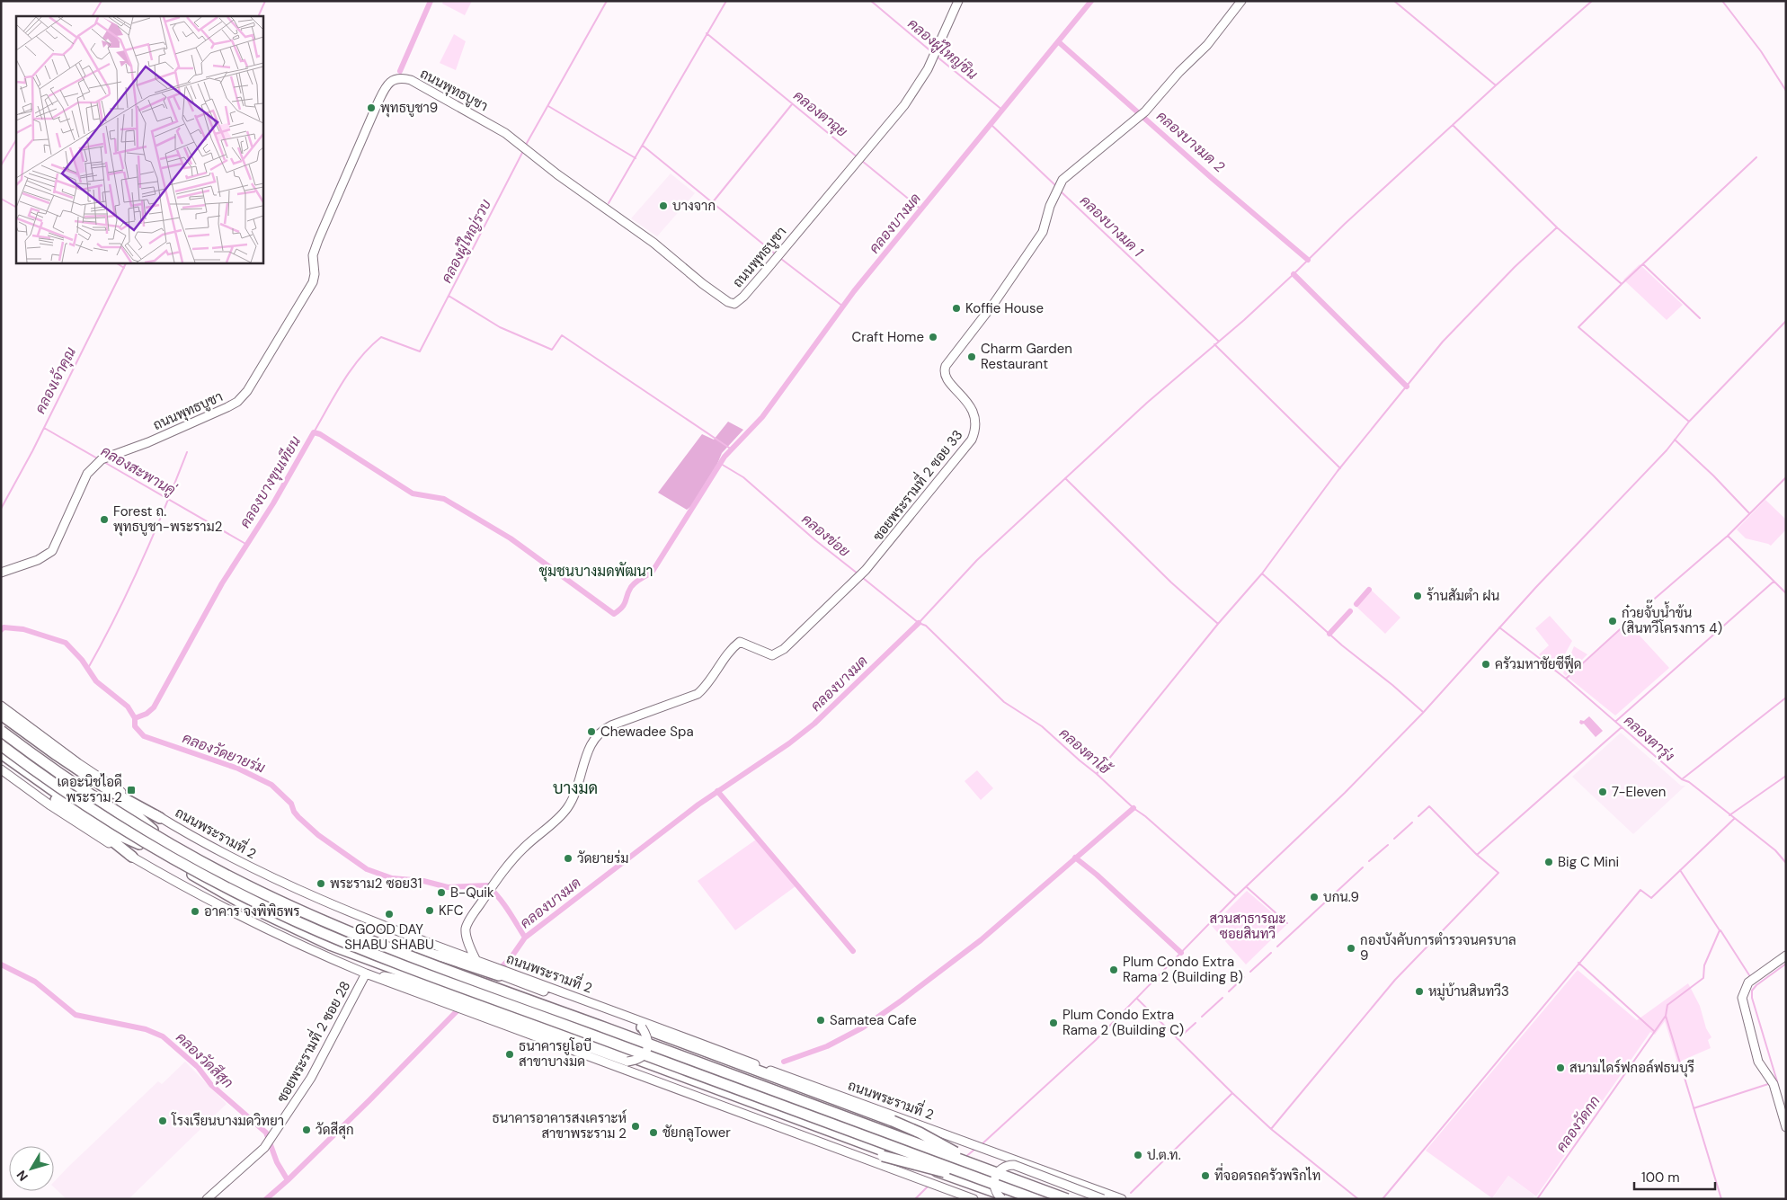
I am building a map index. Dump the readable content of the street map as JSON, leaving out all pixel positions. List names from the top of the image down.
{
  "streets": {
    "highway": ["ถนนพระรามที่ 2"],
    "main road": ["ถนนพุทธบูชา", "ซอยพระรามที่ 2 ซอย 33", "ซอยพระรามที่ 2 ซอย 28"]
  },
  "crossings": [
    ["ซอยพระรามที่ 2 ซอย 33", "ถนนพระรามที่ 2"]
  ],
  "districts": ["ชุมชนบางมดพัฒนา", "บางมด"],
  "water": [
    "คลองผู้ใหญ่ชิน",
    "คลองตาฉุย",
    "คลองบางมด 2",
    "คลองบางมด",
    "คลองบางมด 1",
    "คลองผู้ใหญ่รวบ",
    "คลองเจ้าคุณ",
    "คลองสะพานคู่",
    "คลองบางขุนเทียน",
    "คลองข่อย",
    "คลองตารุ่ง",
    "คลองตาโฮ้",
    "คลองวัดยายร่ม",
    "คลองวัดสีสุก",
    "คลองวัดกก"
  ],
  "parks": ["สวนสาธารณะ ซอยสินทวี"],
  "places": {
    "other": [
      "พุทธบูชา9",
      "บางจาก",
      "Koffie House",
      "Craft Home",
      "Charm Garden Restaurant",
      "Forest ถ. พุทธบูชา-พระราม2",
      "ร้านสัมตำ ฝน",
      "ก๋วยจั๊บน้ำข้น (สินทวีโครงการ 4)",
      "ครัวมหาชัยซีฟู็ด",
      "Chewadee Spa",
      "7-Eleven",
      "วัดยายร่ม",
      "Big C Mini",
      "พระราม2 ซอย31",
      "B-Quik",
      "บกน.9",
      "KFC",
      "อาคาร จงพิพิธพร",
      "GOOD DAY SHABU SHABU",
      "กองบังคับการตำรวจนครบาล 9",
      "Plum Condo Extra Rama 2 (Building B)",
      "หมู่บ้านสินทวี3",
      "Samatea Cafe",
      "Plum Condo Extra Rama 2 (Building C)",
      "ธนาคารยูโอบี สาขาบางมด",
      "สนามไดร์ฟกอล์ฟธนบุรี",
      "โรงเรียนบางมดวิทยา",
      "ธนาคารอาคารสงเคราะห์ สาขาพระราม 2",
      "วัดสีสุก",
      "ชัยกลูTower",
      "ป.ต.ท.",
      "ที่จอดรถครัวพริกไท"
    ],
    "transit": ["เดอะนิชไอดี พระราม 2"]
  },
  "scale_bar": "100 m",
  "north": "bottom left"
}
